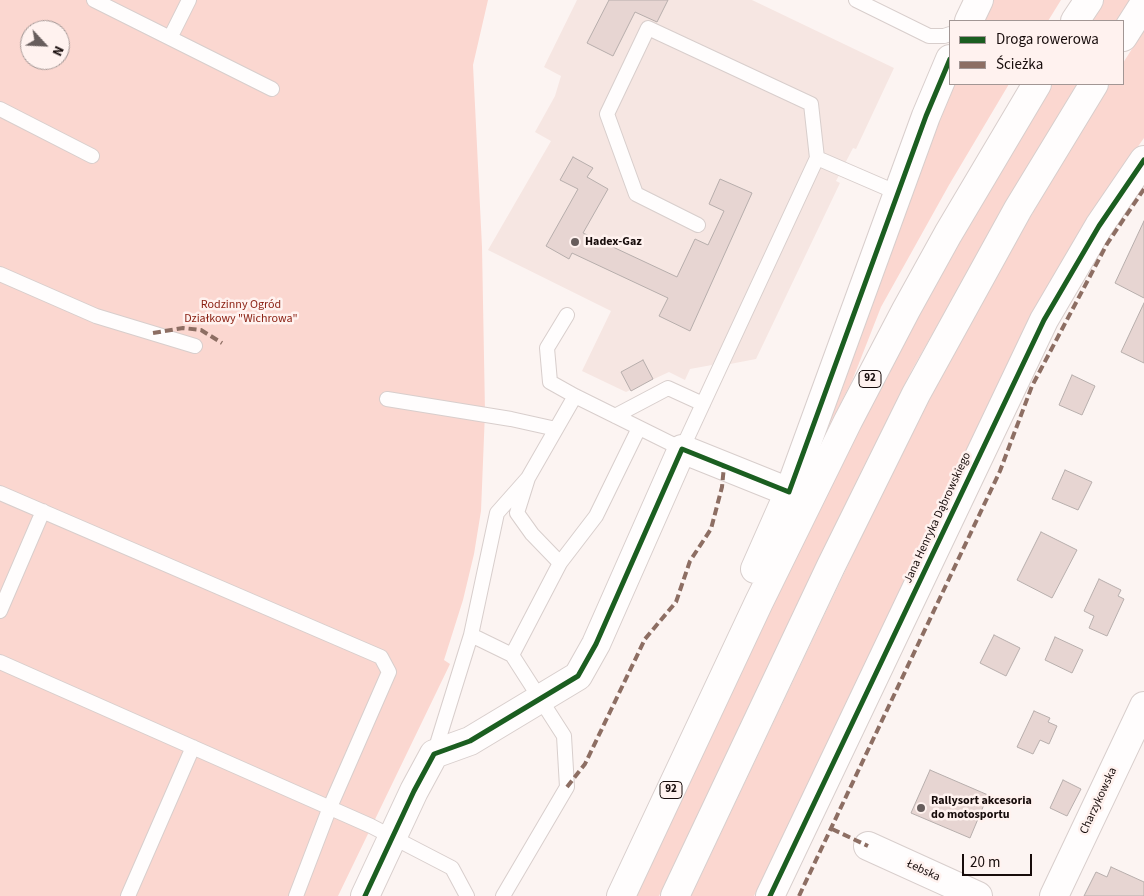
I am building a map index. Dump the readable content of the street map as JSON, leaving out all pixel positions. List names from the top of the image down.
{
  "streets": {
    "street": [
      "92",
      "Jana Henryka Dąbrowskiego",
      "Charzykowska",
      "Łebska"
    ]
  },
  "parks": ["Rodzinny Ogród Działkowy \"Wichrowa\""],
  "places": ["Hadex-Gaz", "Rallysort akcesoria do motosportu"],
  "legend": ["Droga rowerowa", "Ścieżka"],
  "scale_bar": "20 m",
  "north": "bottom right"
}
